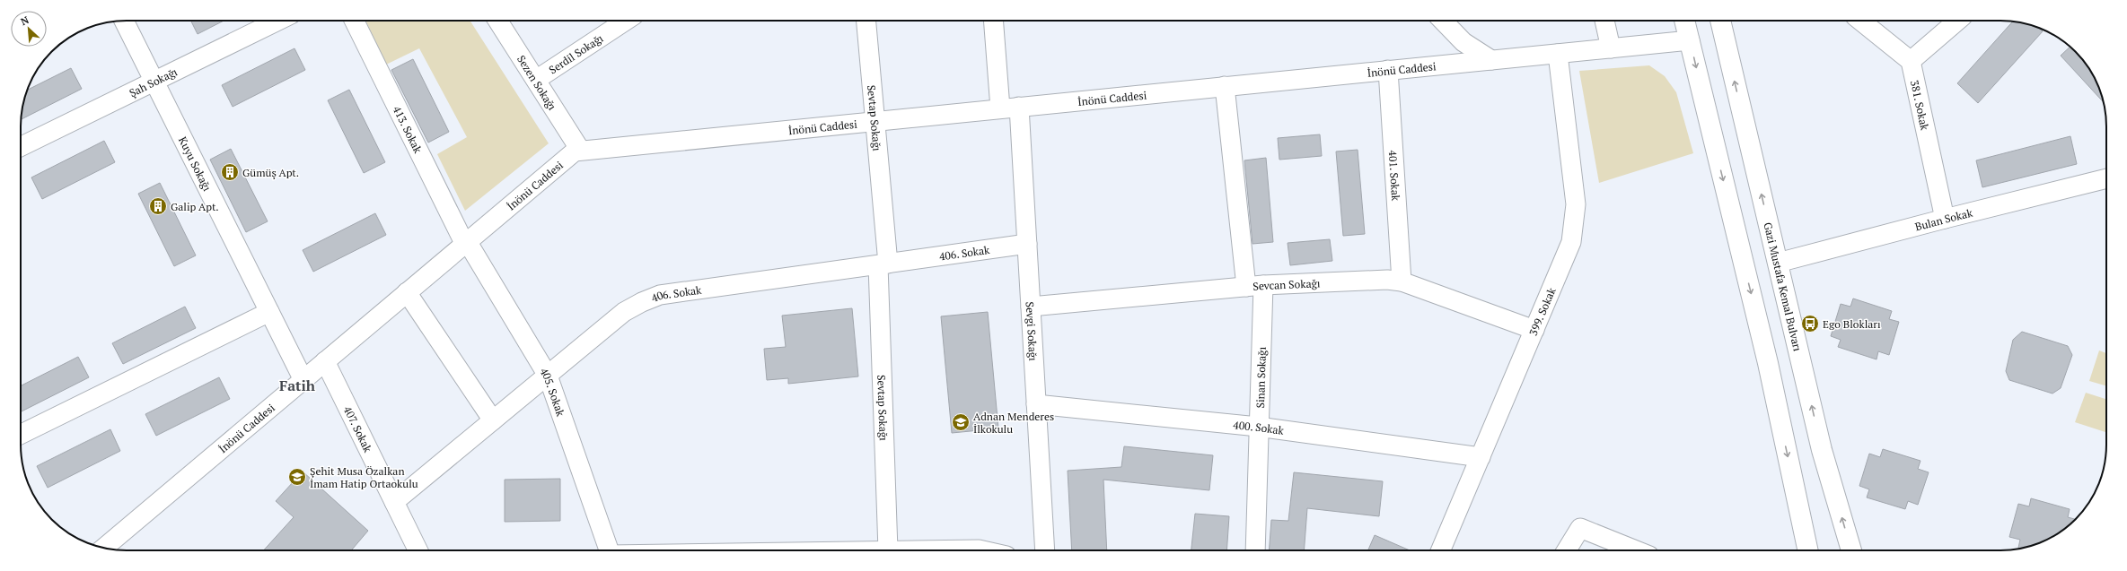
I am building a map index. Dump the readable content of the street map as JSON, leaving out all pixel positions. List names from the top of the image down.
{
  "streets": {
    "main road": ["Gazi Mustafa Kemal Bulvarı"],
    "street": [
      "Serdil Sokağı",
      "İnönü Caddesi",
      "Şah Sokağı",
      "Sezen Sokağı",
      "381. Sokak",
      "Sevtap Sokağı",
      "413. Sokak",
      "Kuyu Sokağı",
      "401. Sokak",
      "Bulan Sokak",
      "406. Sokak",
      "Sevcan Sokağı",
      "399. Sokak",
      "Sevgi Sokağı",
      "Sinan Sokağı",
      "405. Sokak",
      "400. Sokak",
      "407. Sokak"
    ]
  },
  "crossings": [
    ["Serdil Sokağı", "Sezen Sokağı"],
    ["İnönü Caddesi", "Sezen Sokağı"],
    ["İnönü Caddesi", "Sevtap Sokağı"],
    ["İnönü Caddesi", "413. Sokak"],
    ["İnönü Caddesi", "Kuyu Sokağı"],
    ["İnönü Caddesi", "401. Sokak"],
    ["İnönü Caddesi", "399. Sokak"],
    ["İnönü Caddesi", "Sevgi Sokağı"],
    ["İnönü Caddesi", "Sinan Sokağı"],
    ["İnönü Caddesi", "405. Sokak"],
    ["İnönü Caddesi", "407. Sokak"],
    ["Şah Sokağı", "Kuyu Sokağı"],
    ["381. Sokak", "Bulan Sokak"],
    ["Sevtap Sokağı", "406. Sokak"],
    ["413. Sokak", "405. Sokak"],
    ["401. Sokak", "Sevcan Sokağı"],
    ["Bulan Sokak", "Gazi Mustafa Kemal Bulvarı"],
    ["406. Sokak", "Sevgi Sokağı"],
    ["406. Sokak", "405. Sokak"],
    ["406. Sokak", "407. Sokak"],
    ["Sevcan Sokağı", "399. Sokak"],
    ["Sevcan Sokağı", "Sevgi Sokağı"],
    ["Sevcan Sokağı", "Sinan Sokağı"],
    ["399. Sokak", "400. Sokak"],
    ["Sevgi Sokağı", "400. Sokak"],
    ["Sinan Sokağı", "400. Sokak"]
  ],
  "districts": ["Fatih"],
  "places": {
    "building": ["Gümüş Apt.", "Galip Apt."],
    "bus stop": ["Ego Blokları"],
    "school or university": ["Adnan Menderes İlkokulu", "Şehit Musa Özalkan İmam Hatip Ortaokulu"]
  },
  "north": "top left"
}
